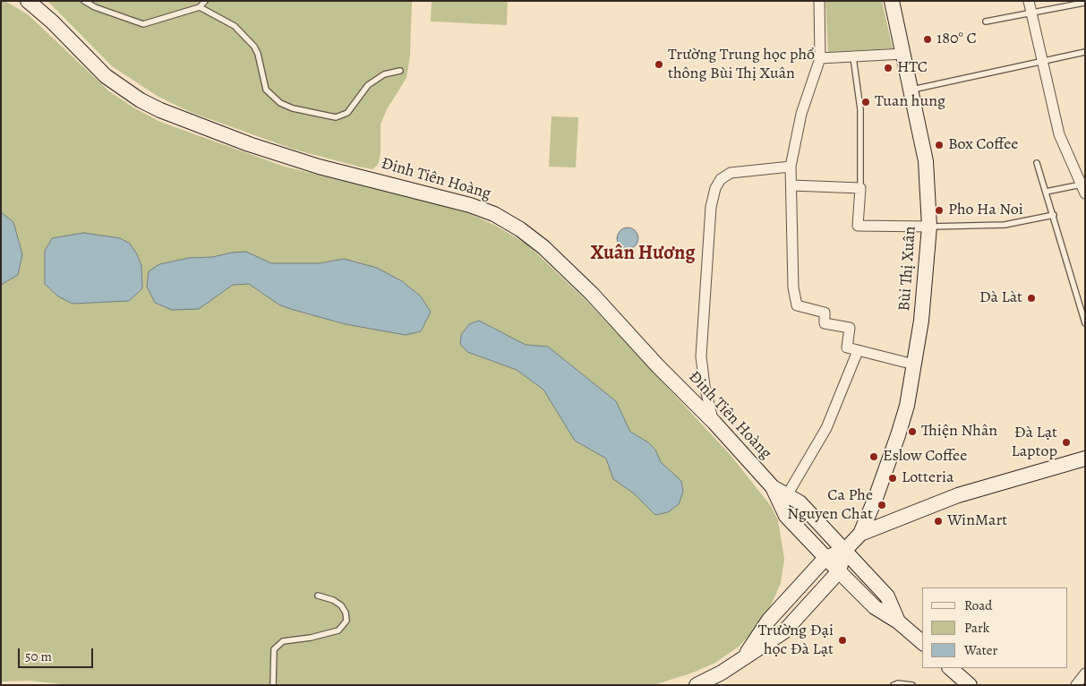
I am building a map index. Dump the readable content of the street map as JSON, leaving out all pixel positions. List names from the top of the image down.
{
  "streets": {
    "main road": ["Đinh Tiên Hoàng", "Bùi Thị Xuân"]
  },
  "districts": ["Xuân Hương"],
  "places": [
    "180° C",
    "Trường Trung học phổ thông Bùi Thị Xuân",
    "HTC",
    "Tuan hung",
    "Box Coffee",
    "Pho Ha Noi",
    "Dà Làt",
    "Thiện Nhân",
    "Đà Lạt Laptop",
    "Eslow Coffee",
    "Lotteria",
    "Ca Phe Nguyen Chat",
    "WinMart",
    "Trường Đại học Đà Lạt"
  ],
  "legend": ["Road", "Park", "Water"],
  "scale_bar": "50 m"
}
